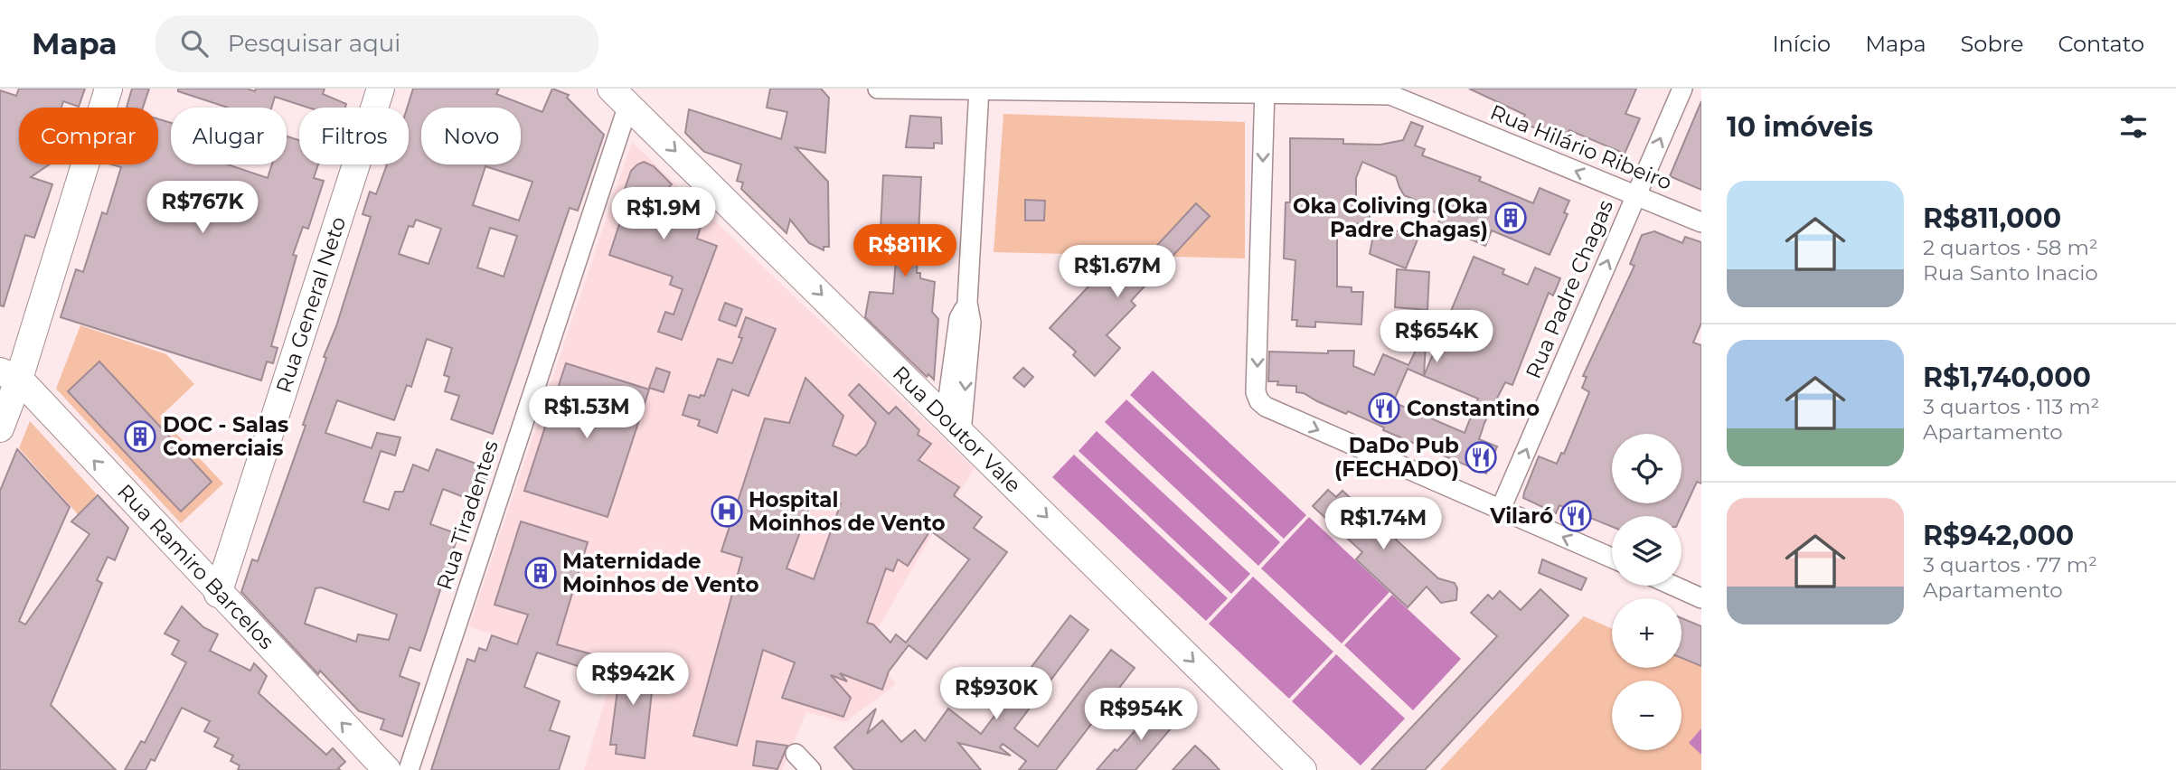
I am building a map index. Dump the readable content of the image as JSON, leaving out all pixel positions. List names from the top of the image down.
{
  "streets": {
    "street": [
      "Rua Hilário Ribeiro",
      "Rua Padre Chagas",
      "Rua General Neto",
      "Rua Doutor Vale",
      "Rua Tiradentes",
      "Rua Ramiro Barcelos"
    ]
  },
  "crossings": [
    ["Rua Hilário Ribeiro", "Rua Padre Chagas"],
    ["Rua General Neto", "Rua Ramiro Barcelos"],
    ["Rua Doutor Vale", "Rua Tiradentes"]
  ],
  "one_way": [
    "Rua Hilário Ribeiro",
    "Rua Padre Chagas",
    "Rua Doutor Vale",
    "Rua Ramiro Barcelos"
  ],
  "places": {
    "building": ["Oka Coliving (Oka Padre Chagas)", "DOC - Salas Comerciais", "Maternidade Moinhos de Vento"],
    "restaurant": ["Constantino", "DaDo Pub (FECHADO)", "Vilaró"],
    "hospital": ["Hospital Moinhos de Vento"]
  },
  "page": {
    "header": "Mapa",
    "search": "Pesquisar aqui",
    "nav": [
      "Início",
      "Mapa",
      "Sobre",
      "Contato"
    ],
    "heading": "10 imóveis",
    "chip": [
      "Comprar",
      "Alugar",
      "Filtros",
      "Novo"
    ],
    "list": [
      {
        "name": "R$811,000",
        "note": "2 quartos · 58 m² · Rua Santo Inacio"
      },
      {
        "name": "R$1,740,000",
        "note": "3 quartos · 113 m² · Apartamento"
      },
      {
        "name": "R$942,000",
        "note": "3 quartos · 77 m² · Apartamento"
      }
    ],
    "price": [
      "R$767K",
      "R$1.9M",
      "R$811K",
      "R$1.67M",
      "R$654K",
      "R$1.53M",
      "R$1.74M",
      "R$942K",
      "R$930K",
      "R$954K"
    ],
    "map_buttons": ["+", "−"]
  }
}
